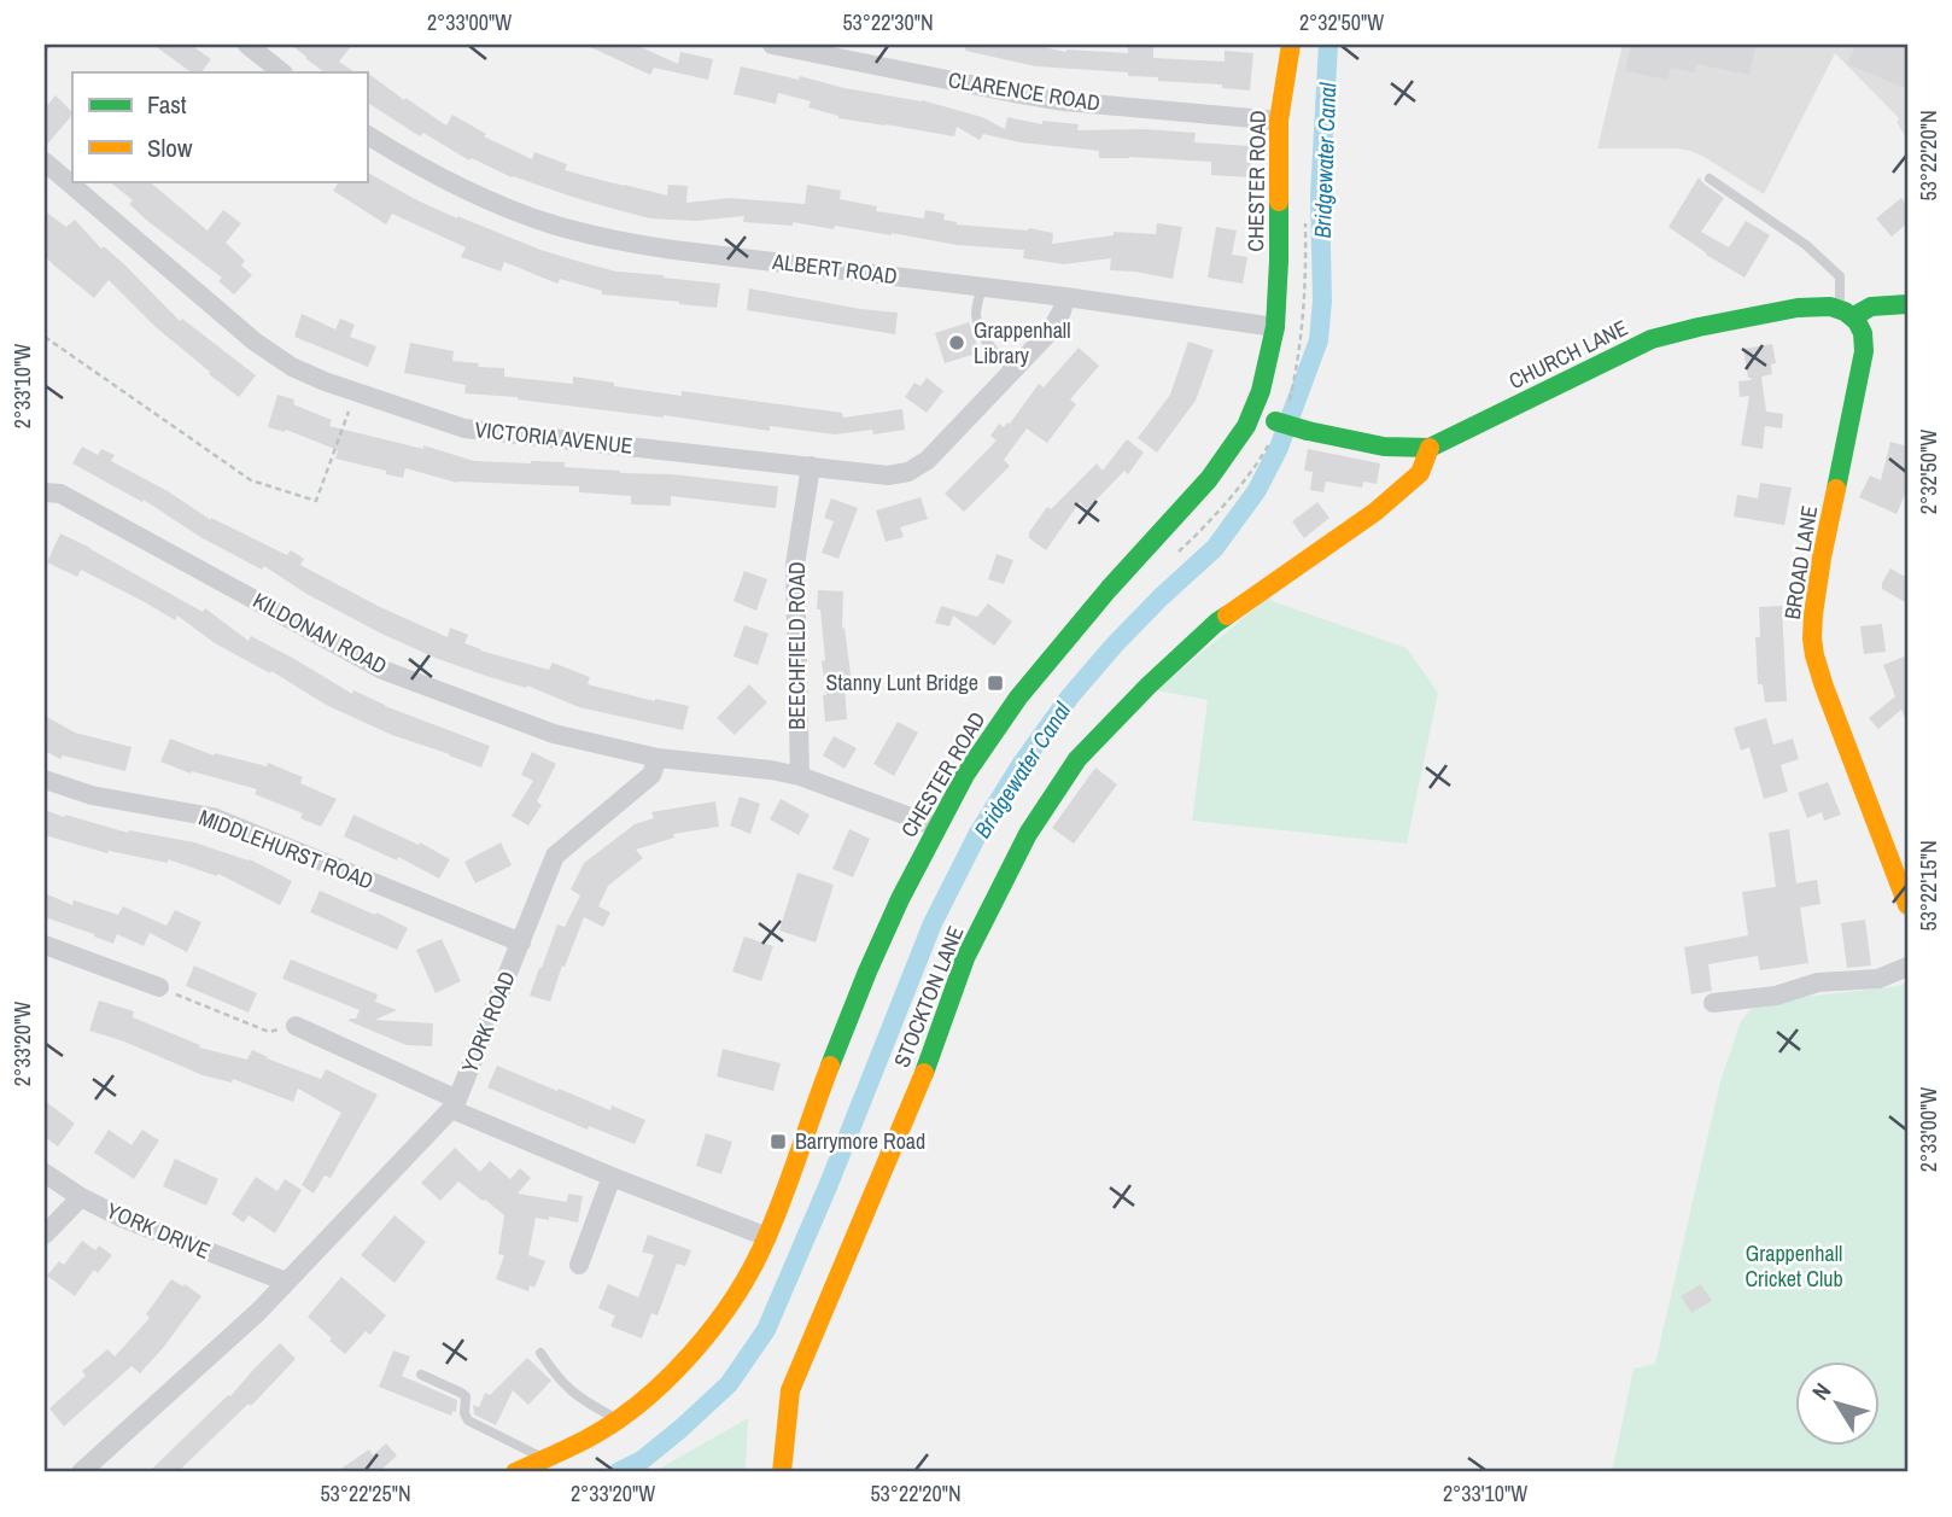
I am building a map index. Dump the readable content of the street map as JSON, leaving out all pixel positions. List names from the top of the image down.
{
  "streets": {
    "street": [
      "CLARENCE ROAD",
      "CHESTER ROAD",
      "ALBERT ROAD",
      "CHURCH LANE",
      "VICTORIA AVENUE",
      "BROAD LANE",
      "KILDONAN ROAD",
      "BEECHFIELD ROAD",
      "MIDDLEHURST ROAD",
      "STOCKTON LANE",
      "YORK ROAD",
      "YORK DRIVE"
    ]
  },
  "crossings": [
    ["CLARENCE ROAD", "CHESTER ROAD"],
    ["CHESTER ROAD", "ALBERT ROAD"],
    ["CHESTER ROAD", "CHURCH LANE"],
    ["ALBERT ROAD", "VICTORIA AVENUE"],
    ["CHURCH LANE", "BROAD LANE"],
    ["CHURCH LANE", "STOCKTON LANE"],
    ["VICTORIA AVENUE", "BEECHFIELD ROAD"],
    ["KILDONAN ROAD", "YORK ROAD"],
    ["MIDDLEHURST ROAD", "YORK ROAD"],
    ["YORK ROAD", "YORK DRIVE"]
  ],
  "water": ["Bridgewater Canal"],
  "parks": ["Grappenhall Cricket Club"],
  "places": {
    "other": ["Grappenhall Library"],
    "transit": ["Stanny Lunt Bridge", "Barrymore Road"]
  },
  "legend": ["Fast", "Slow"],
  "north": "top left",
  "coordinates": [
    "2°33'00\"W",
    "53°22'30\"N",
    "2°32'50\"W",
    "53°22'20\"N",
    "2°33'10\"W",
    "53°22'15\"N",
    "2°33'20\"W",
    "53°22'25\"N"
  ]
}
